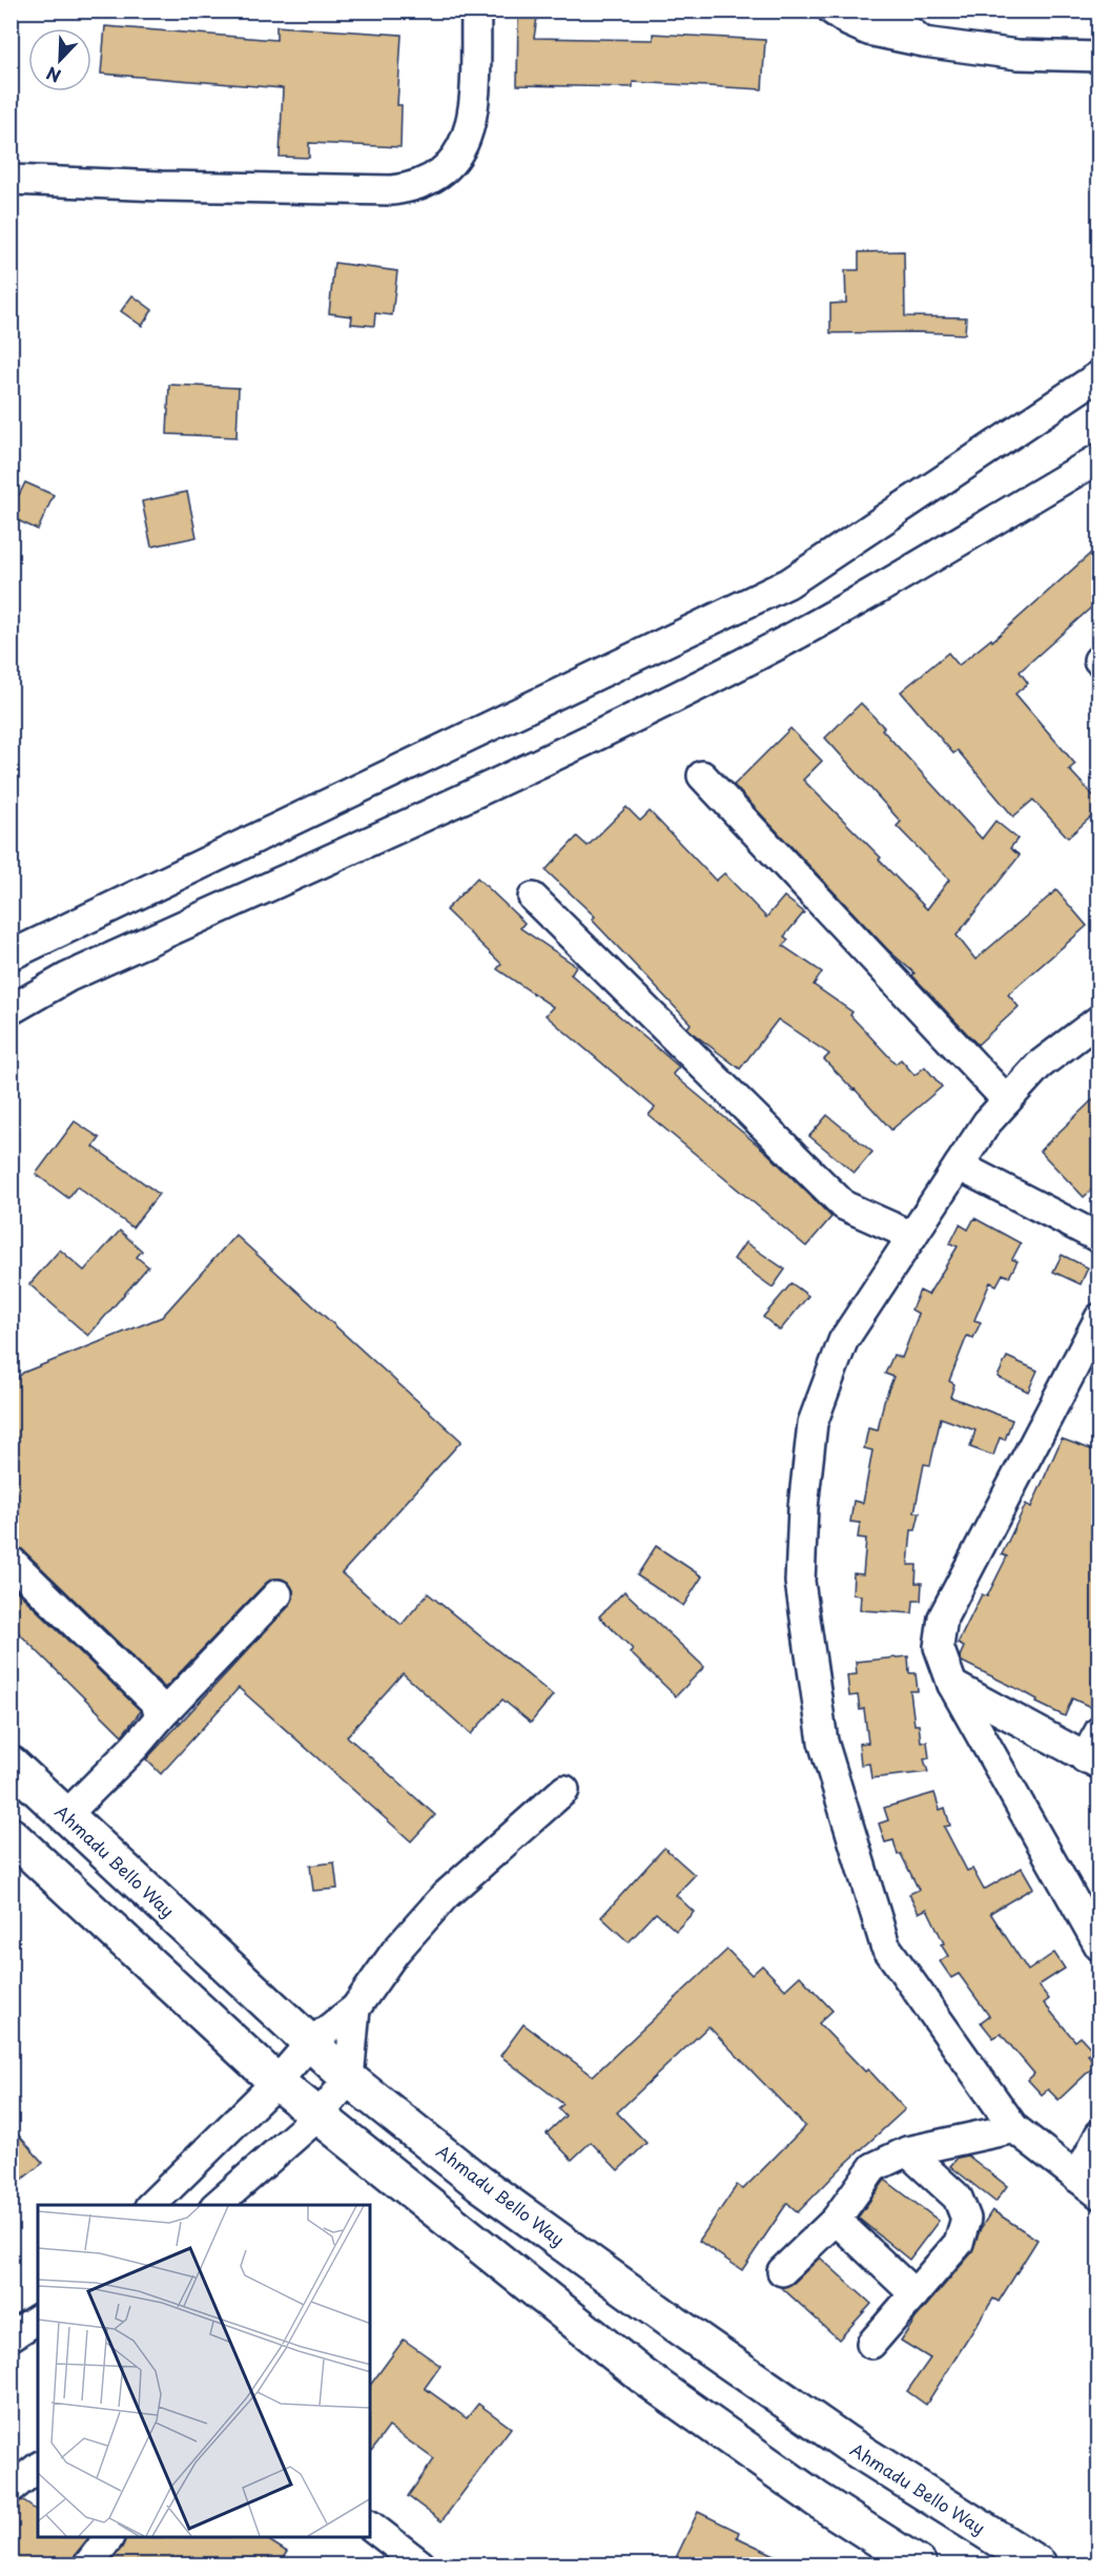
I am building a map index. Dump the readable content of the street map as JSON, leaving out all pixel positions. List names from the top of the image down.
{
  "streets": {
    "main road": ["Ahmadu Bello Way"]
  },
  "north": "bottom left"
}
